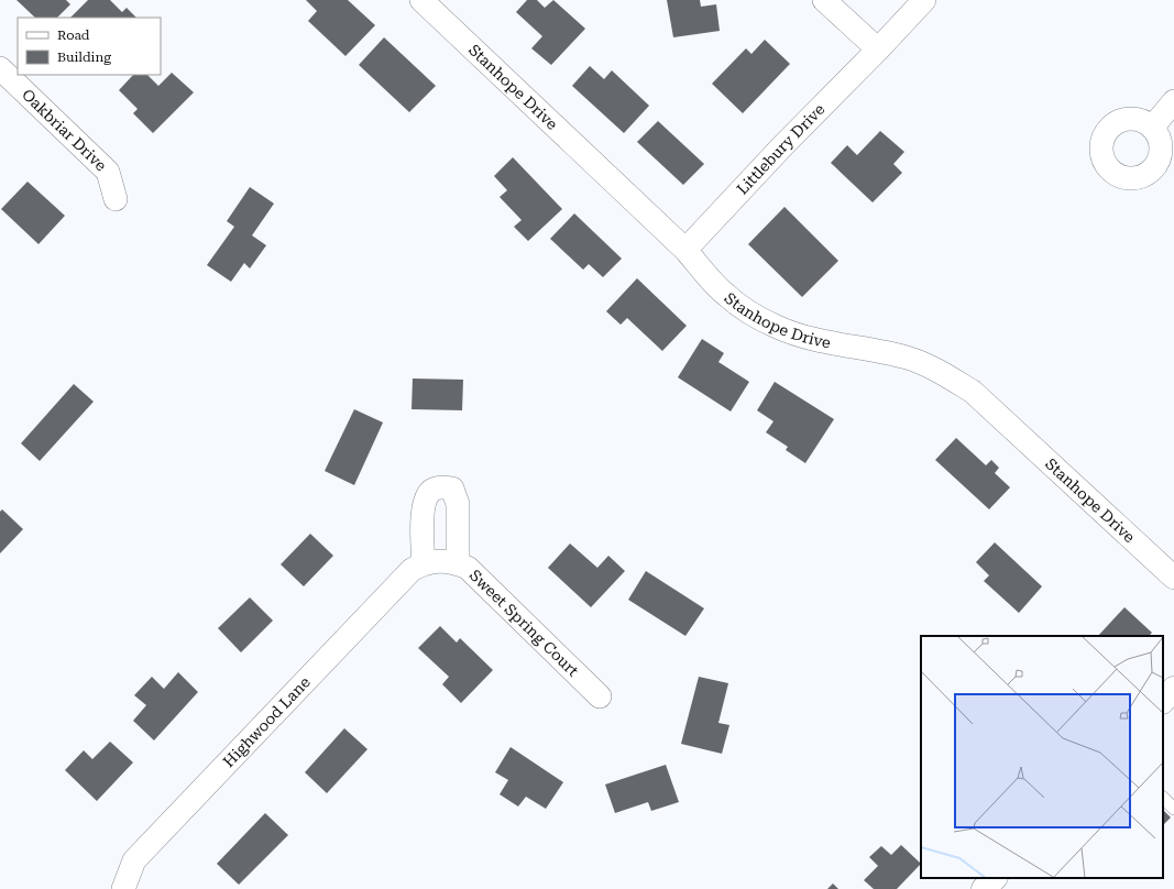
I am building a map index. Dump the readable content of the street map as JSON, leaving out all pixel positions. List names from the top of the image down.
{
  "streets": {
    "street": [
      "Stanhope Drive",
      "Oakbriar Drive",
      "Littlebury Drive",
      "Sweet Spring Court",
      "Highwood Lane"
    ]
  },
  "crossings": [
    ["Stanhope Drive", "Littlebury Drive"],
    ["Sweet Spring Court", "Highwood Lane"]
  ],
  "legend": ["Road", "Building"]
}
